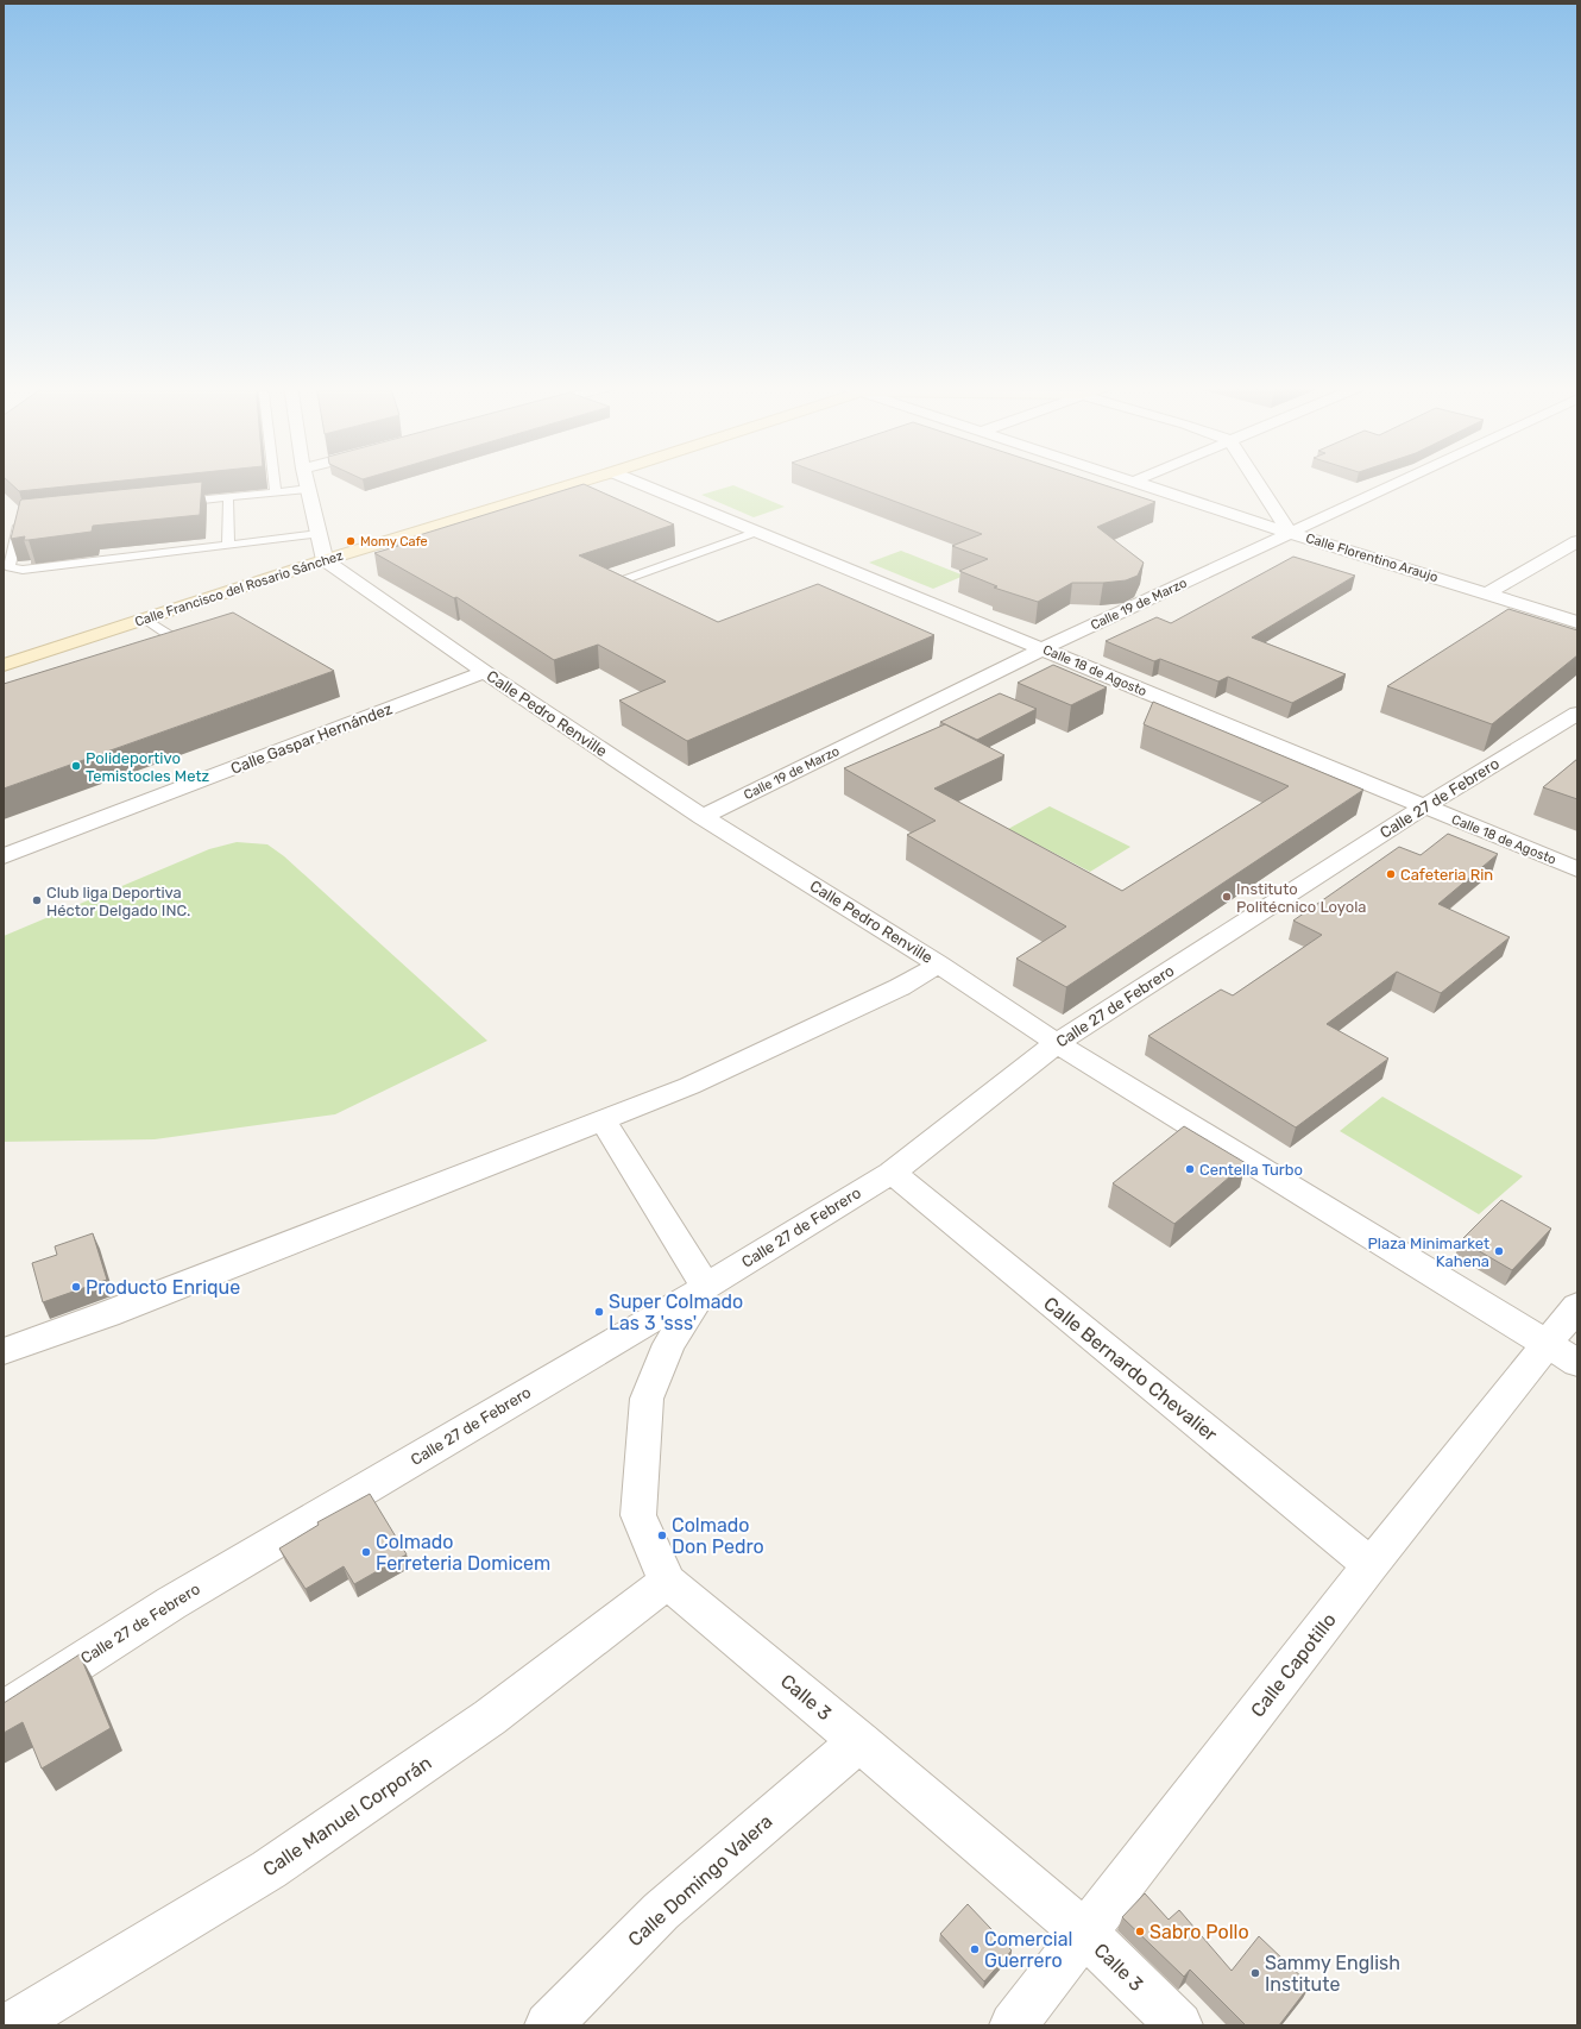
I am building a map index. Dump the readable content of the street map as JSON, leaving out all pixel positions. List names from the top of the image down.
{
  "streets": {
    "street": [
      "Calle Florentino Araujo",
      "Calle Francisco del Rosario Sánchez",
      "Calle 19 de Marzo",
      "Calle 18 de Agosto",
      "Calle Pedro Renville",
      "Calle Gaspar Hernández",
      "Calle 27 de Febrero",
      "Calle Bernardo Chevalier",
      "Calle Capotillo",
      "Calle 3",
      "Calle Manuel Corporán",
      "Calle Domingo Valera"
    ]
  },
  "crossings": [
    ["Calle Florentino Araujo", "Calle 19 de Marzo"],
    ["Calle Francisco del Rosario Sánchez", "Calle Pedro Renville"],
    ["Calle 19 de Marzo", "Calle 18 de Agosto"],
    ["Calle 19 de Marzo", "Calle Pedro Renville"],
    ["Calle 18 de Agosto", "Calle 27 de Febrero"],
    ["Calle Pedro Renville", "Calle Gaspar Hernández"],
    ["Calle Pedro Renville", "Calle 27 de Febrero"],
    ["Calle Pedro Renville", "Calle Capotillo"],
    ["Calle 27 de Febrero", "Calle Bernardo Chevalier"],
    ["Calle 27 de Febrero", "Calle 3"],
    ["Calle Bernardo Chevalier", "Calle Capotillo"],
    ["Calle Capotillo", "Calle 3"],
    ["Calle 3", "Calle Manuel Corporán"],
    ["Calle 3", "Calle Domingo Valera"]
  ],
  "places": [
    "Momy Cafe",
    "Polideportivo Temistocles Metz",
    "Cafeteria Rin",
    "Instituto Politécnico Loyola",
    "Club liga Deportiva Héctor Delgado INC.",
    "Centella Turbo",
    "Plaza Minimarket Kahena",
    "Producto Enrique",
    "Super Colmado Las 3 'sss'",
    "Colmado Don Pedro",
    "Colmado Ferreteria Domicem",
    "Sabro Pollo",
    "Comercial Guerrero",
    "Sammy English Institute"
  ]
}
